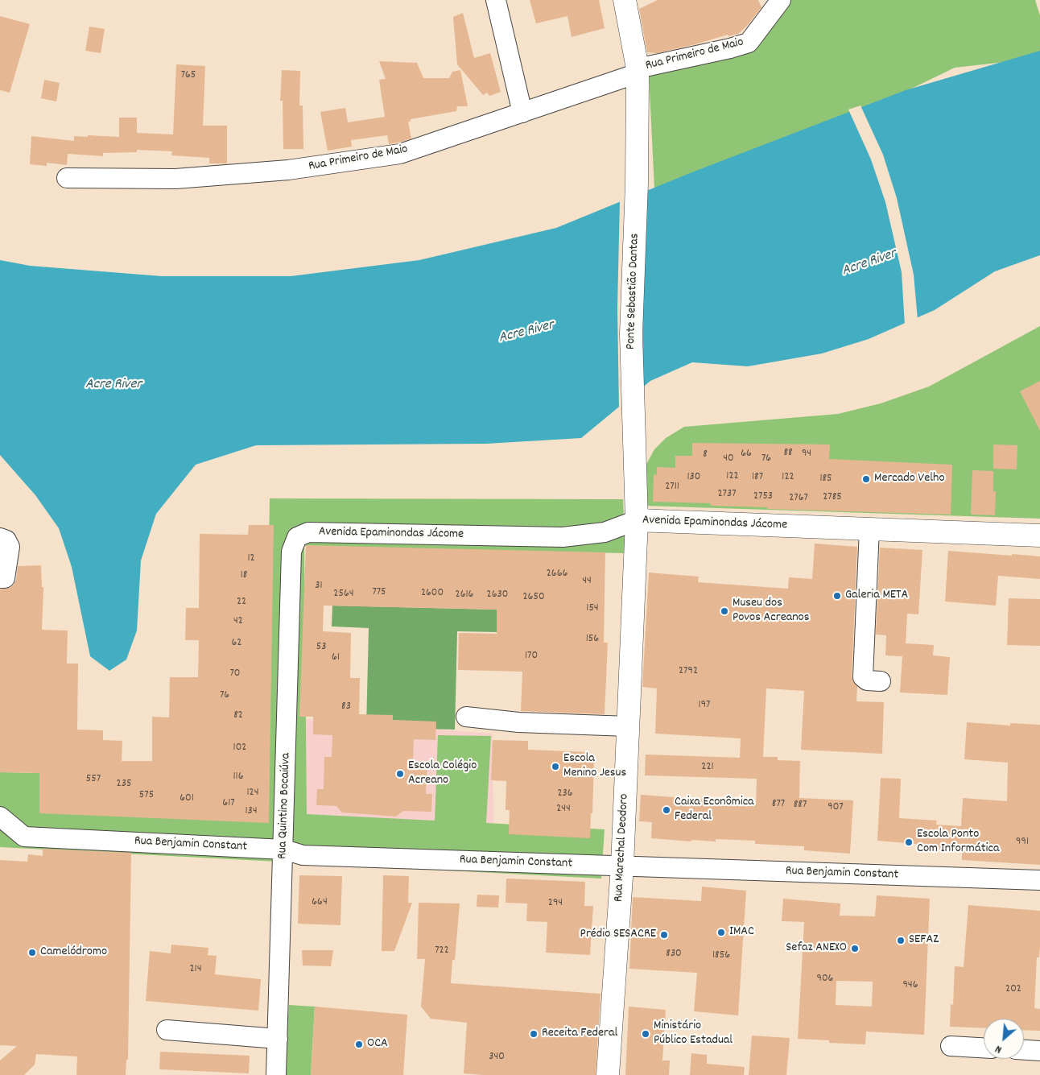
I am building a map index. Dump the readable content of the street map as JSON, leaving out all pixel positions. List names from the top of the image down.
{
  "streets": {
    "main road": ["Ponte Sebastião Dantas", "Avenida Epaminondas Jácome", "Rua Marechal Deodoro"],
    "street": ["Rua Primeiro de Maio", "Rua Quintino Bocaiúva", "Rua Benjamin Constant"]
  },
  "crossings": [
    ["Rua Primeiro de Maio", "Ponte Sebastião Dantas"],
    ["Ponte Sebastião Dantas", "Avenida Epaminondas Jácome"],
    ["Ponte Sebastião Dantas", "Rua Marechal Deodoro"],
    ["Avenida Epaminondas Jácome", "Rua Quintino Bocaiúva"],
    ["Avenida Epaminondas Jácome", "Rua Marechal Deodoro"],
    ["Rua Quintino Bocaiúva", "Rua Benjamin Constant"],
    ["Rua Benjamin Constant", "Rua Marechal Deodoro"]
  ],
  "water": ["Acre River"],
  "places": [
    "Mercado Velho",
    "Galeria META",
    "Museu dos Povos Acreanos",
    "Escola Menino Jesus",
    "Escola Colégio Acreano",
    "Caixa Econômica Federal",
    "Escola Ponto Com Informática",
    "IMAC",
    "Prédio SESACRE",
    "SEFAZ",
    "Sefaz ANEXO",
    "Camelódromo",
    "Receita Federal",
    "Ministário Público Estadual",
    "OCA"
  ],
  "house_numbers": [
    "765",
    "88",
    "66",
    "94",
    "8",
    "40",
    "76",
    "122",
    "130",
    "187",
    "122",
    "185",
    "2711",
    "2737",
    "2753",
    "2785",
    "2767",
    "12",
    "2666",
    "18",
    "44",
    "31",
    "775",
    "2600",
    "2564",
    "2616",
    "2630",
    "2650",
    "22",
    "154",
    "42",
    "156",
    "62",
    "53",
    "170",
    "61",
    "2792",
    "70",
    "76",
    "197",
    "83",
    "82",
    "102",
    "221",
    "116",
    "557",
    "235",
    "124",
    "236",
    "575",
    "601",
    "617",
    "877",
    "887",
    "907",
    "244",
    "134",
    "991",
    "664",
    "294",
    "722",
    "830",
    "1856",
    "214",
    "906",
    "946",
    "202",
    "340"
  ],
  "north": "bottom left"
}
